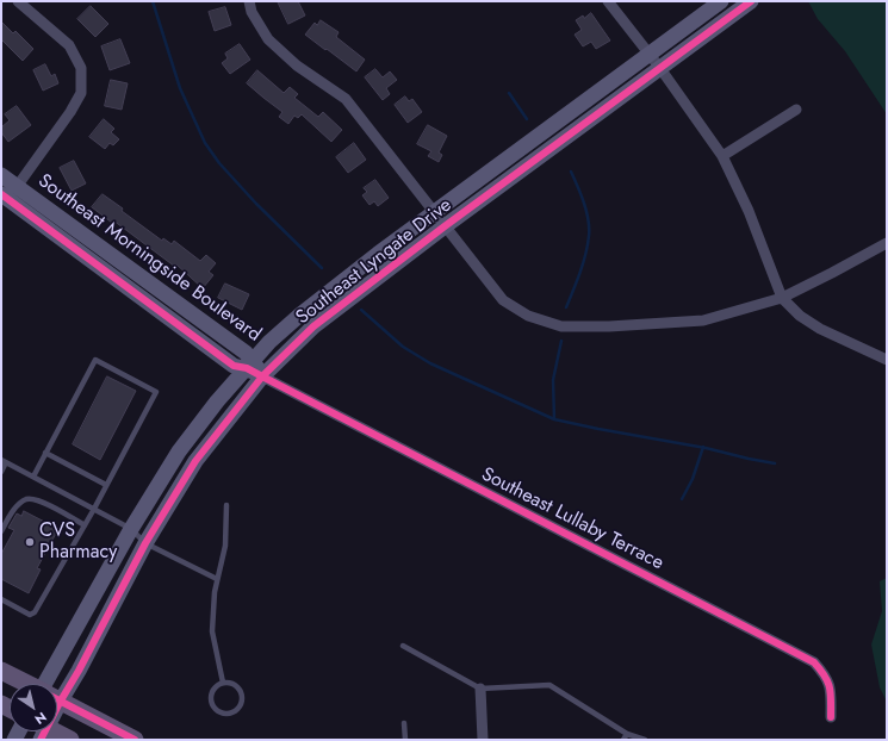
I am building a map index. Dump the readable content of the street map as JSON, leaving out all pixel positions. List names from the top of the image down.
{
  "streets": {
    "street": ["Southeast Morningside Boulevard", "Southeast Lyngate Drive", "Southeast Lullaby Terrace"]
  },
  "crossings": [
    ["Southeast Morningside Boulevard", "Southeast Lyngate Drive"],
    ["Southeast Morningside Boulevard", "Southeast Lullaby Terrace"],
    ["Southeast Lyngate Drive", "Southeast Lullaby Terrace"]
  ],
  "places": ["CVS Pharmacy"],
  "north": "bottom right"
}
